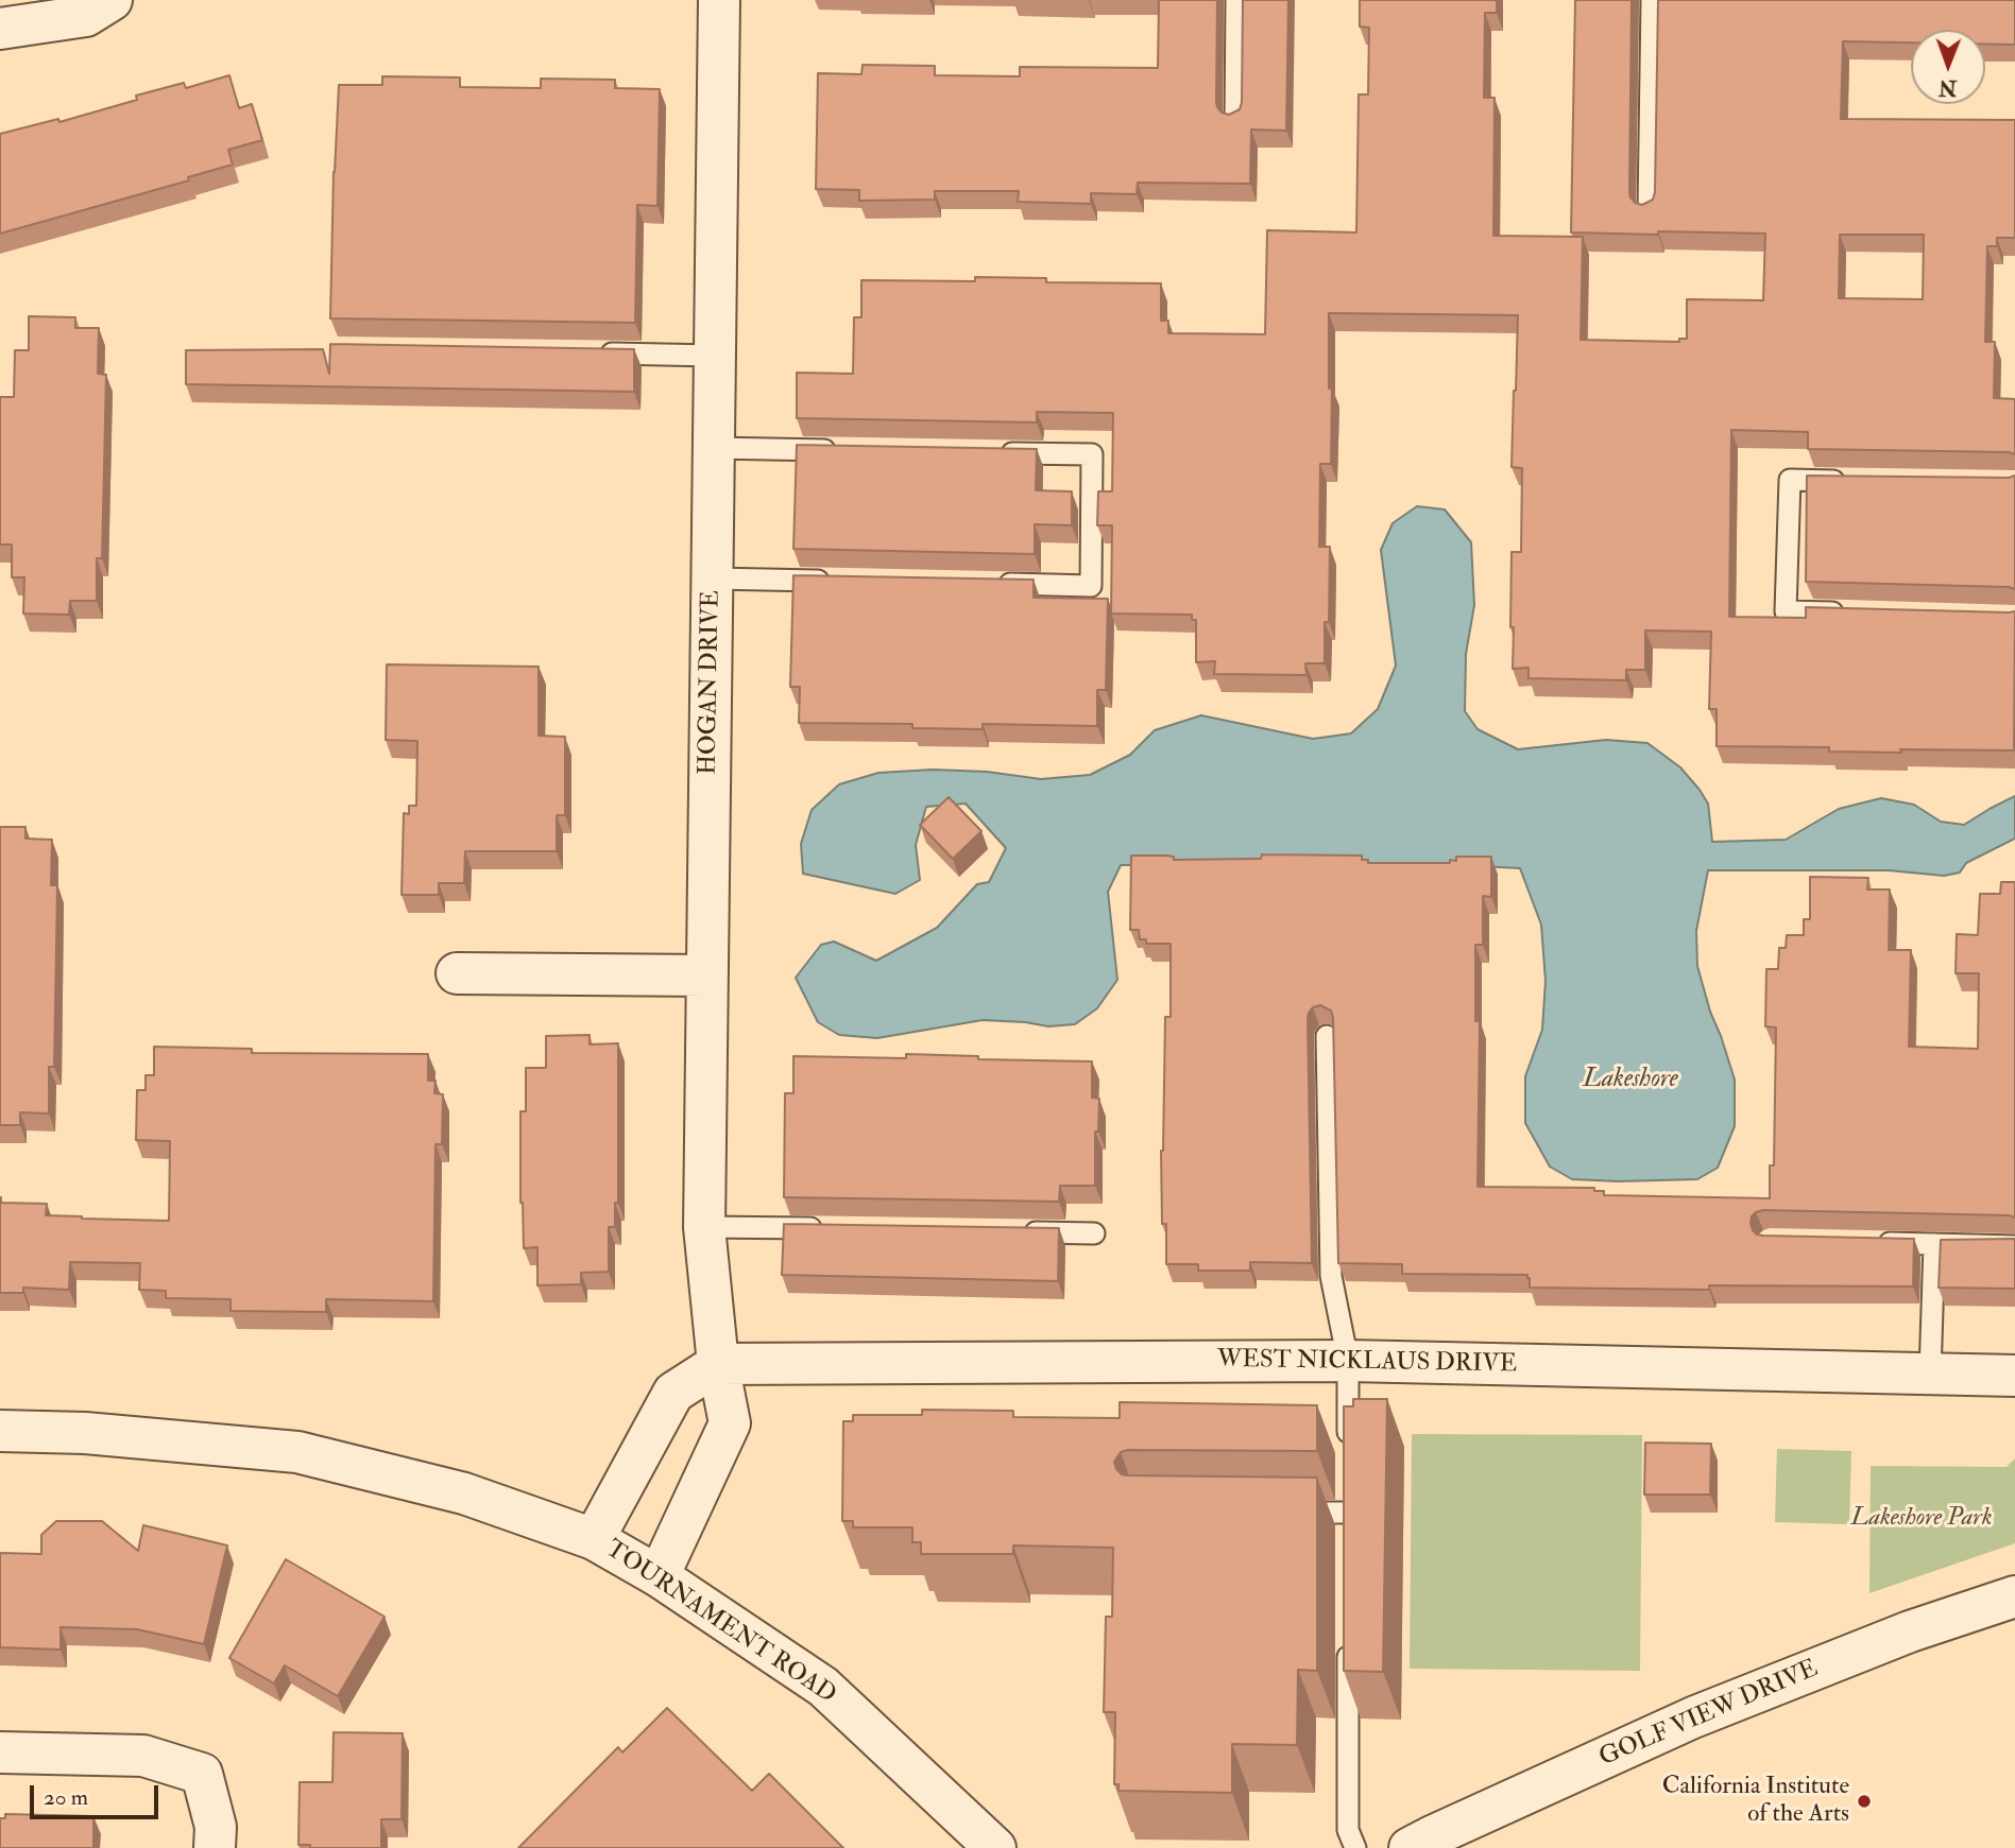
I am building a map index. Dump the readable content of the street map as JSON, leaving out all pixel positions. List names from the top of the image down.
{
  "streets": {
    "street": [
      "HOGAN DRIVE",
      "WEST NICKLAUS DRIVE",
      "TOURNAMENT ROAD",
      "GOLF VIEW DRIVE"
    ]
  },
  "crossings": [
    ["HOGAN DRIVE", "WEST NICKLAUS DRIVE"],
    ["HOGAN DRIVE", "TOURNAMENT ROAD"]
  ],
  "water": ["Lakeshore"],
  "parks": ["Lakeshore Park"],
  "places": ["California Institute of the Arts"],
  "scale_bar": "20 m",
  "north": "bottom"
}
